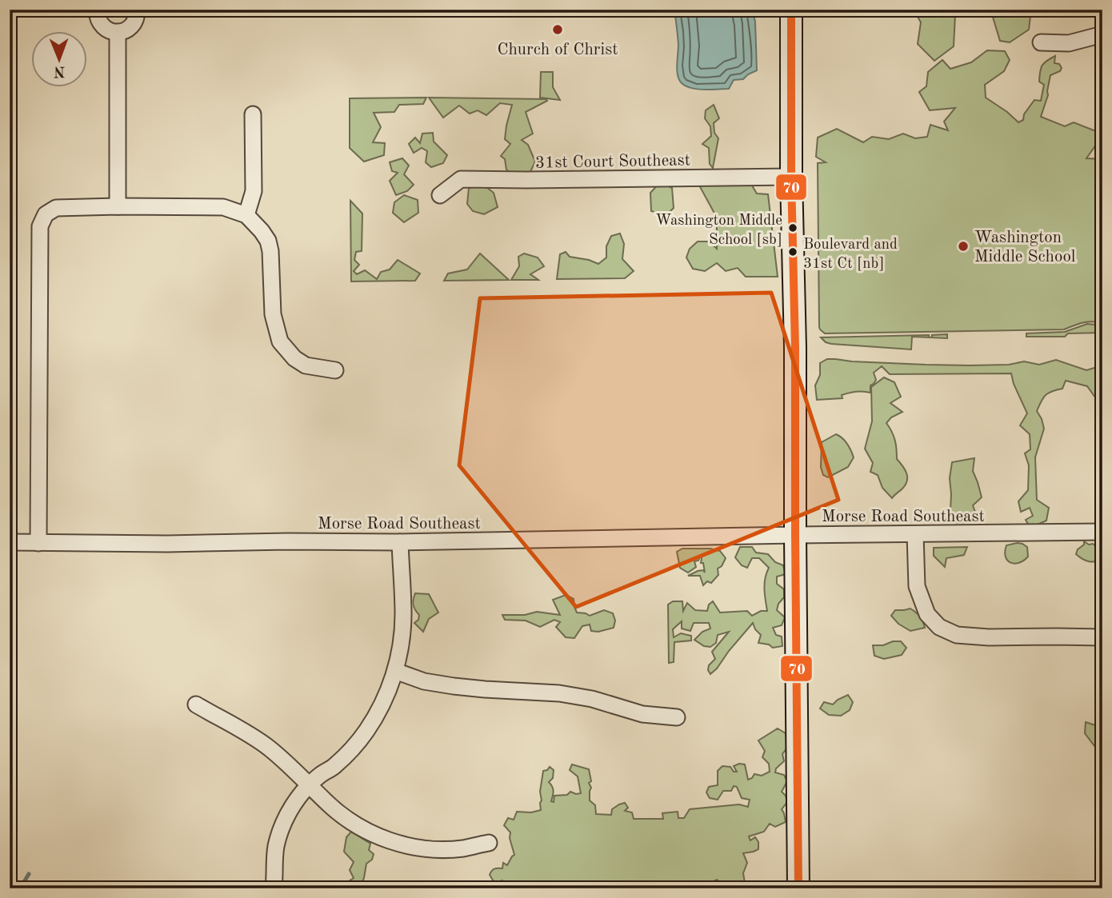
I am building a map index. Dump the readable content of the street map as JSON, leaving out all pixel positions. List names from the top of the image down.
{
  "streets": {
    "street": ["31st Court Southeast", "Morse Road Southeast"]
  },
  "places": [
    "Church of Christ",
    "Washington Middle School [sb]",
    "Washington Middle School",
    "Boulevard and 31st Ct [nb]"
  ],
  "lines": ["transit line 70"],
  "north": "bottom"
}
